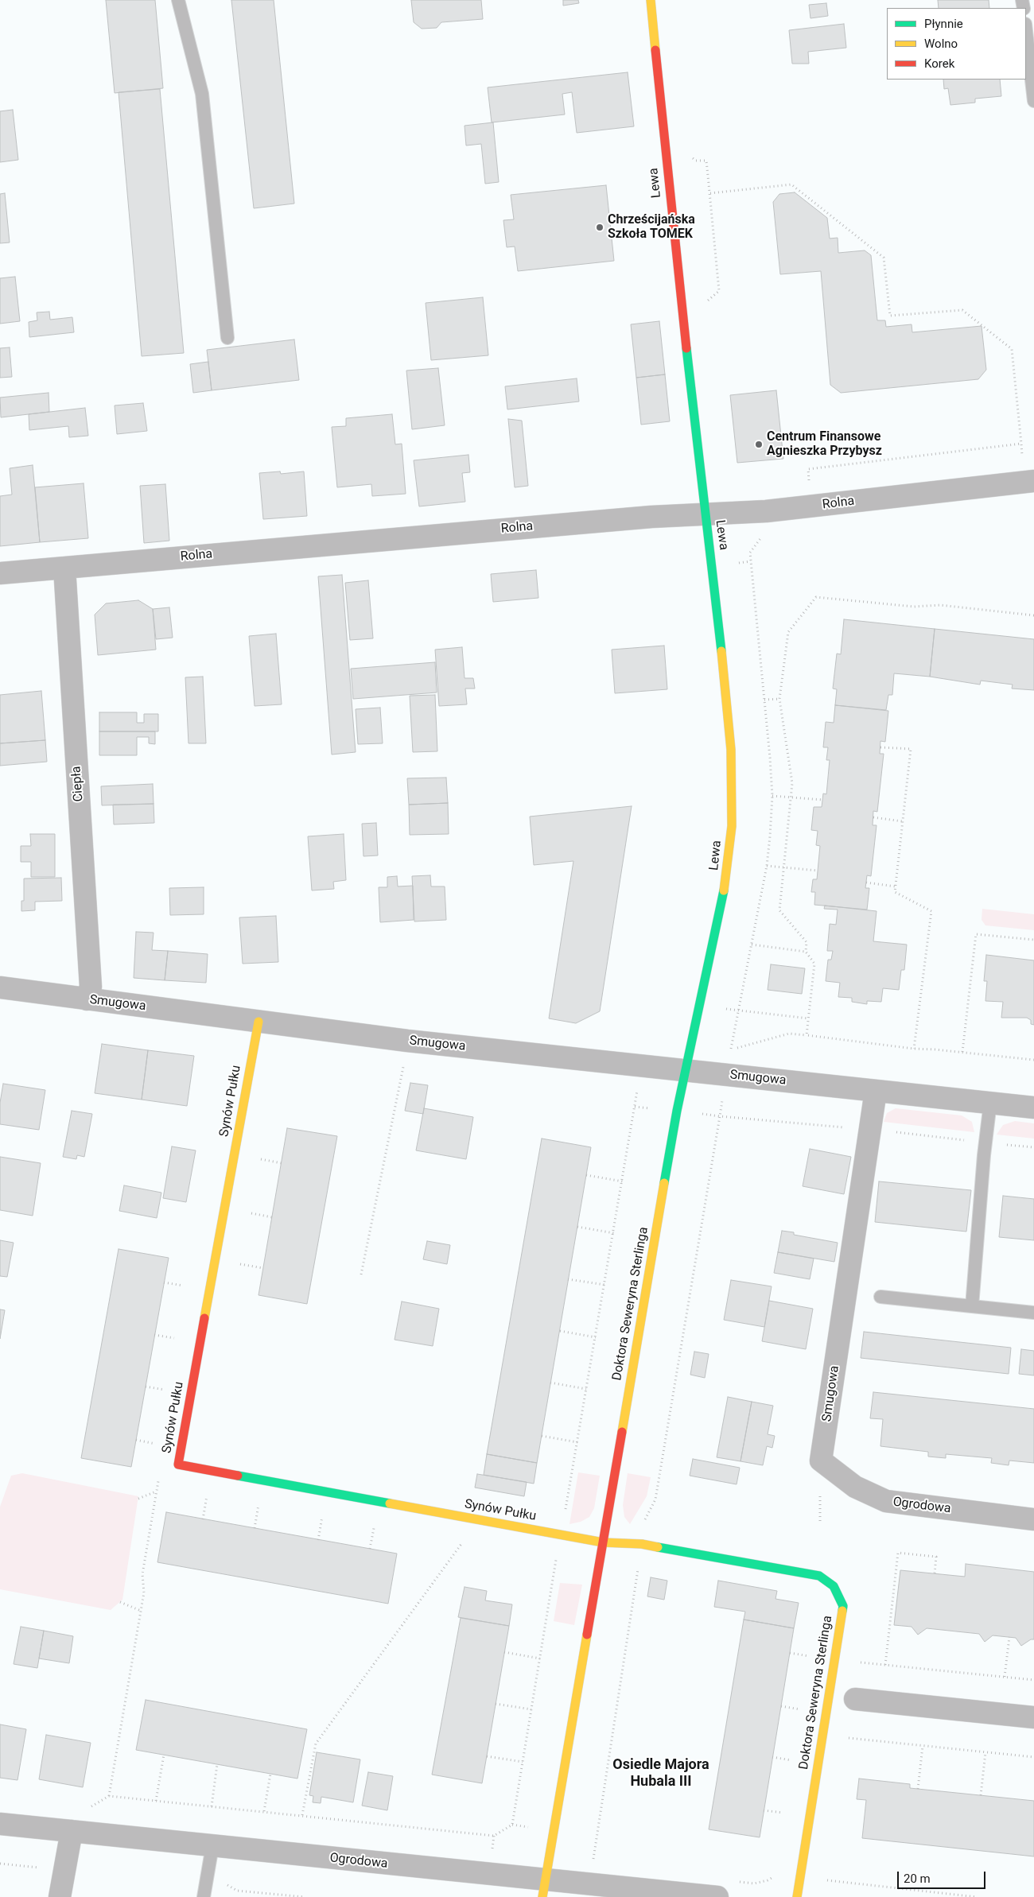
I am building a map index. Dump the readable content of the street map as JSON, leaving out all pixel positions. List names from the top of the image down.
{
  "streets": {
    "street": [
      "Lewa",
      "Rolna",
      "Ciepła",
      "Smugowa",
      "Synów Pułku",
      "Doktora Seweryna Sterlinga",
      "Ogrodowa"
    ]
  },
  "crossings": [
    ["Lewa", "Rolna"],
    ["Lewa", "Smugowa"],
    ["Lewa", "Doktora Seweryna Sterlinga"],
    ["Rolna", "Ciepła"],
    ["Ciepła", "Smugowa"],
    ["Smugowa", "Synów Pułku"],
    ["Smugowa", "Doktora Seweryna Sterlinga"],
    ["Smugowa", "Ogrodowa"],
    ["Synów Pułku", "Doktora Seweryna Sterlinga"],
    ["Doktora Seweryna Sterlinga", "Ogrodowa"]
  ],
  "districts": ["Osiedle Majora Hubala III"],
  "places": ["Chrześcijańska Szkoła TOMEK", "Centrum Finansowe Agnieszka Przybysz"],
  "legend": ["Płynnie", "Wolno", "Korek"],
  "scale_bar": "20 m"
}
